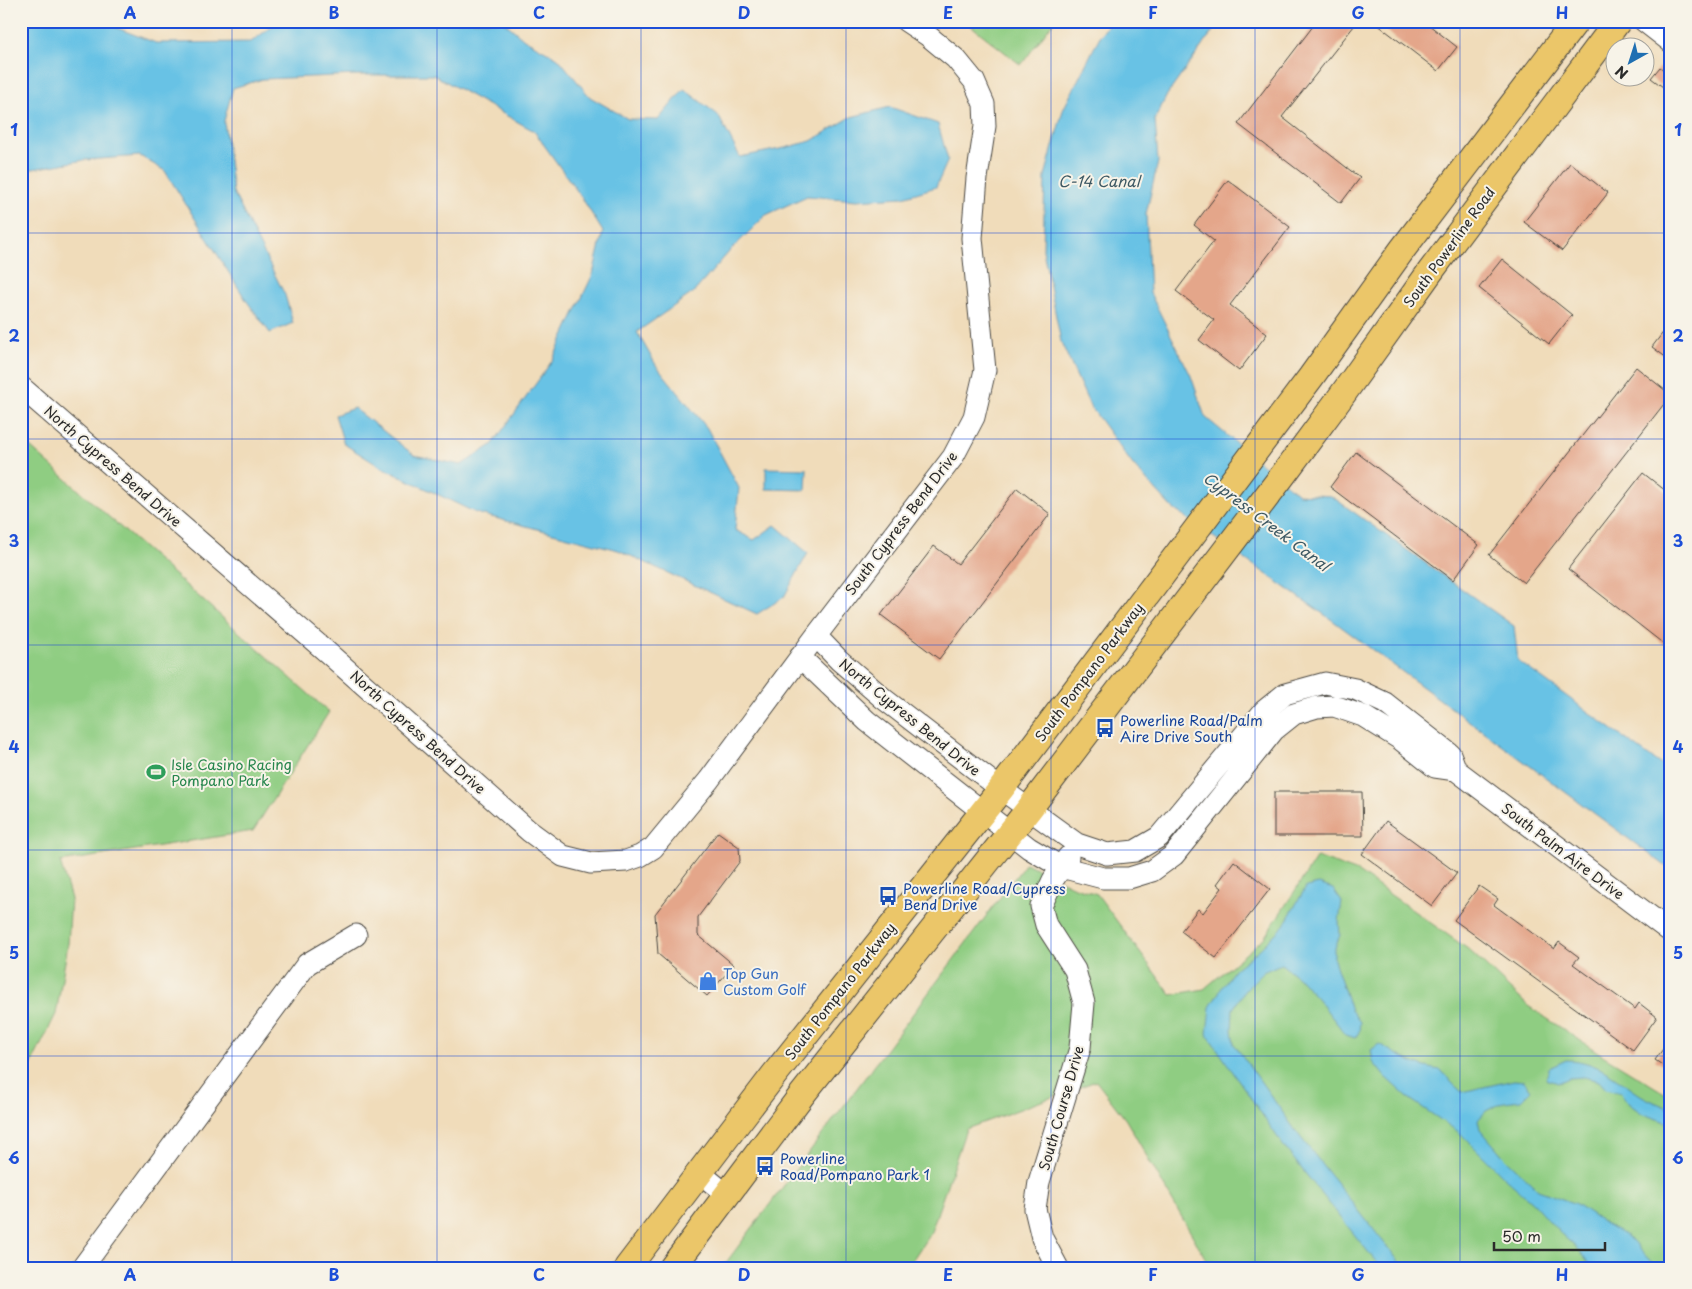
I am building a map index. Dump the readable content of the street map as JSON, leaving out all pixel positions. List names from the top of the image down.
{
  "streets": {
    "main road": ["South Powerline Road", "South Pompano Parkway"],
    "street": [
      "North Cypress Bend Drive",
      "South Cypress Bend Drive",
      "South Palm Aire Drive",
      "South Course Drive"
    ]
  },
  "crossings": [
    ["South Powerline Road", "North Cypress Bend Drive"],
    ["South Powerline Road", "South Palm Aire Drive"],
    ["North Cypress Bend Drive", "South Cypress Bend Drive"],
    ["North Cypress Bend Drive", "South Pompano Parkway"],
    ["North Cypress Bend Drive", "South Palm Aire Drive"],
    ["South Palm Aire Drive", "South Course Drive"]
  ],
  "water": ["C-14 Canal", "Cypress Creek Canal"],
  "places": {
    "bus stop": ["Powerline Road/Palm Aire Drive South", "Powerline Road/Cypress Bend Drive", "Powerline Road/Pompano Park 1"],
    "sports": ["Isle Casino Racing Pompano Park"],
    "shop": ["Top Gun Custom Golf"]
  },
  "scale_bar": "50 m",
  "north": "bottom left",
  "grid": {
    "columns": [
      "A",
      "B",
      "C",
      "D",
      "E",
      "F",
      "G",
      "H"
    ],
    "rows": [
      "1",
      "2",
      "3",
      "4",
      "5",
      "6"
    ]
  }
}
